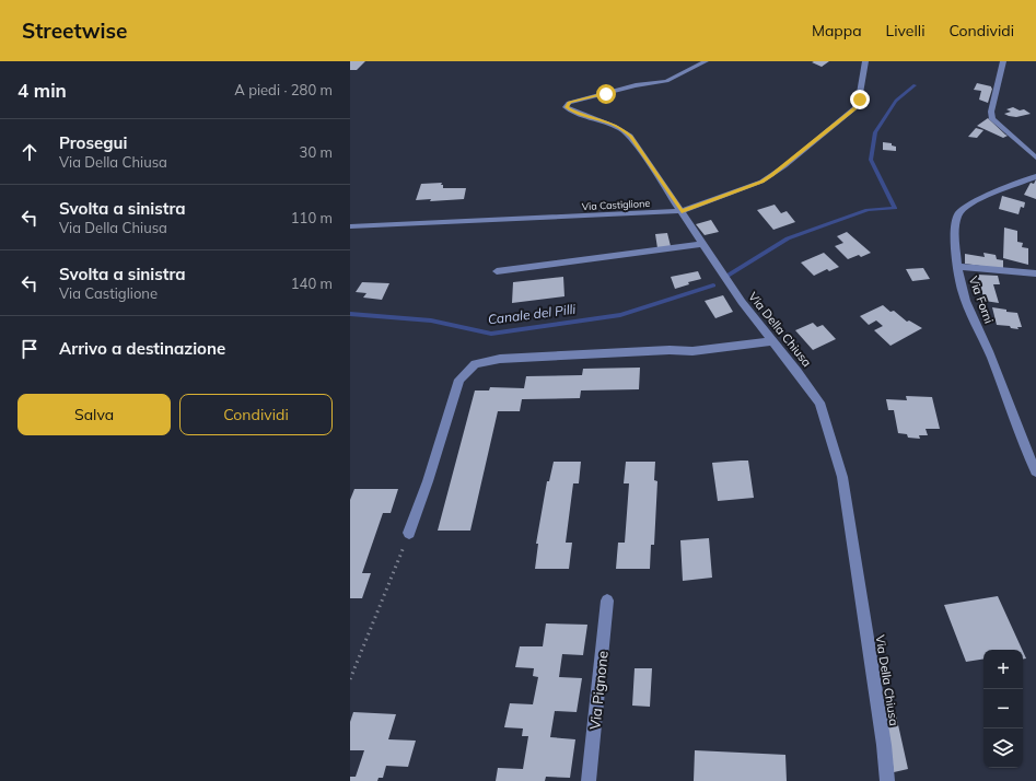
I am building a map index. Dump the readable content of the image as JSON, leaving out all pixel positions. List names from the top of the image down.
{
  "streets": {
    "street": [
      "Via Castiglione",
      "Via Forni",
      "Via Della Chiusa",
      "Via Pignone"
    ]
  },
  "crossings": [
    ["Via Castiglione", "Via Della Chiusa"]
  ],
  "water": ["Canale del Pilli"],
  "page": {
    "header": "Streetwise",
    "nav": ["Mappa", "Livelli", "Condividi"],
    "heading": ["4 min", "A piedi · 280 m"],
    "list": [
      ["Prosegui", "Via Della Chiusa", "30 m"],
      ["Svolta a sinistra", "Via Della Chiusa", "110 m"],
      ["Svolta a sinistra", "Via Castiglione", "140 m"],
      "Arrivo a destinazione"
    ],
    "buttons": ["Salva", "Condividi"],
    "map_buttons": ["+", "−"]
  }
}
